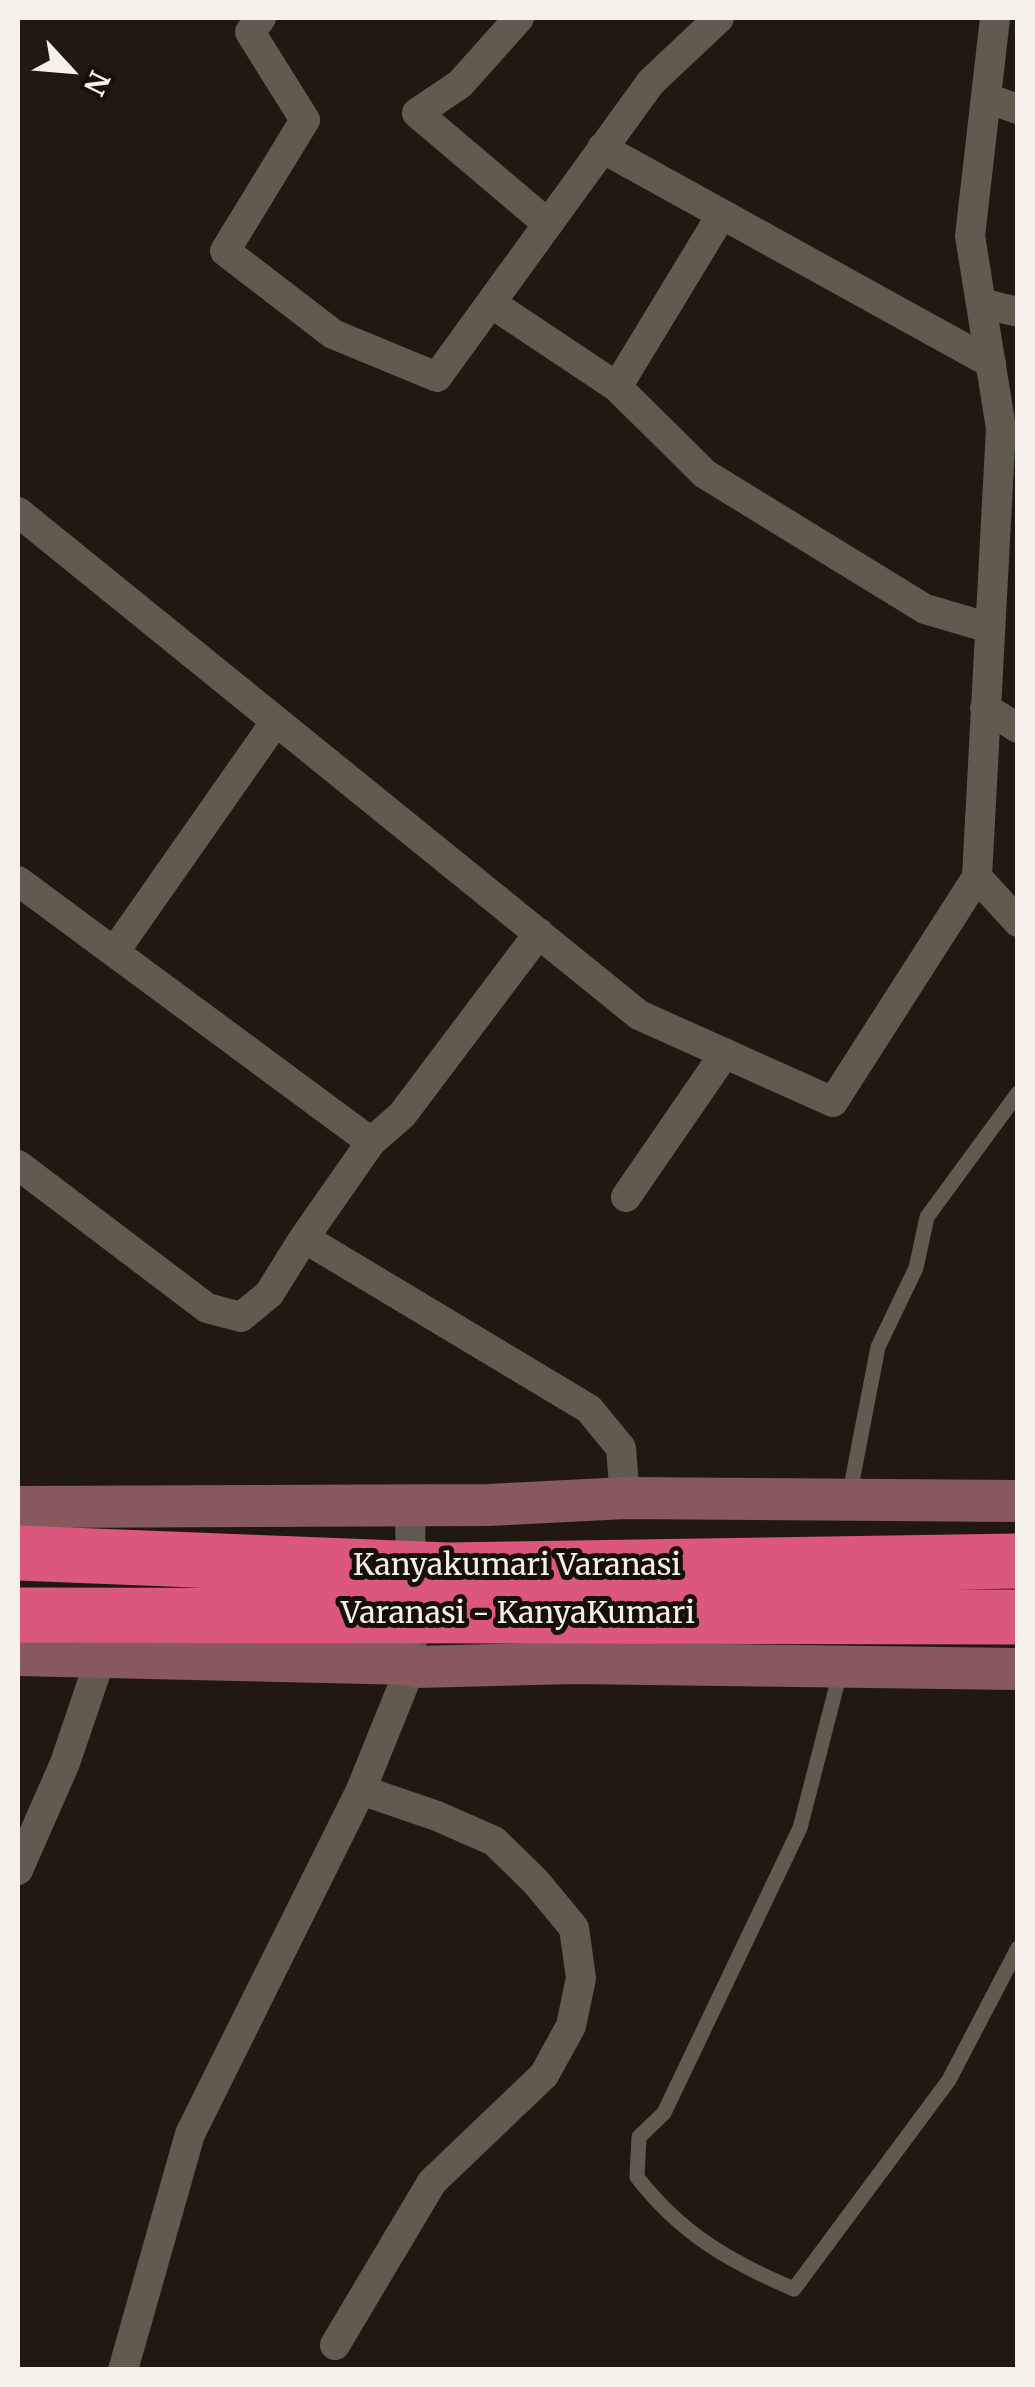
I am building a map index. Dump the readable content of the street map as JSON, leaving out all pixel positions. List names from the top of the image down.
{
  "streets": {
    "highway": ["Kanyakumari Varanasi", "Varanasi - KanyaKumari"]
  },
  "crossings": [
    ["Kanyakumari Varanasi", "Varanasi - KanyaKumari"]
  ],
  "north": "bottom right"
}
